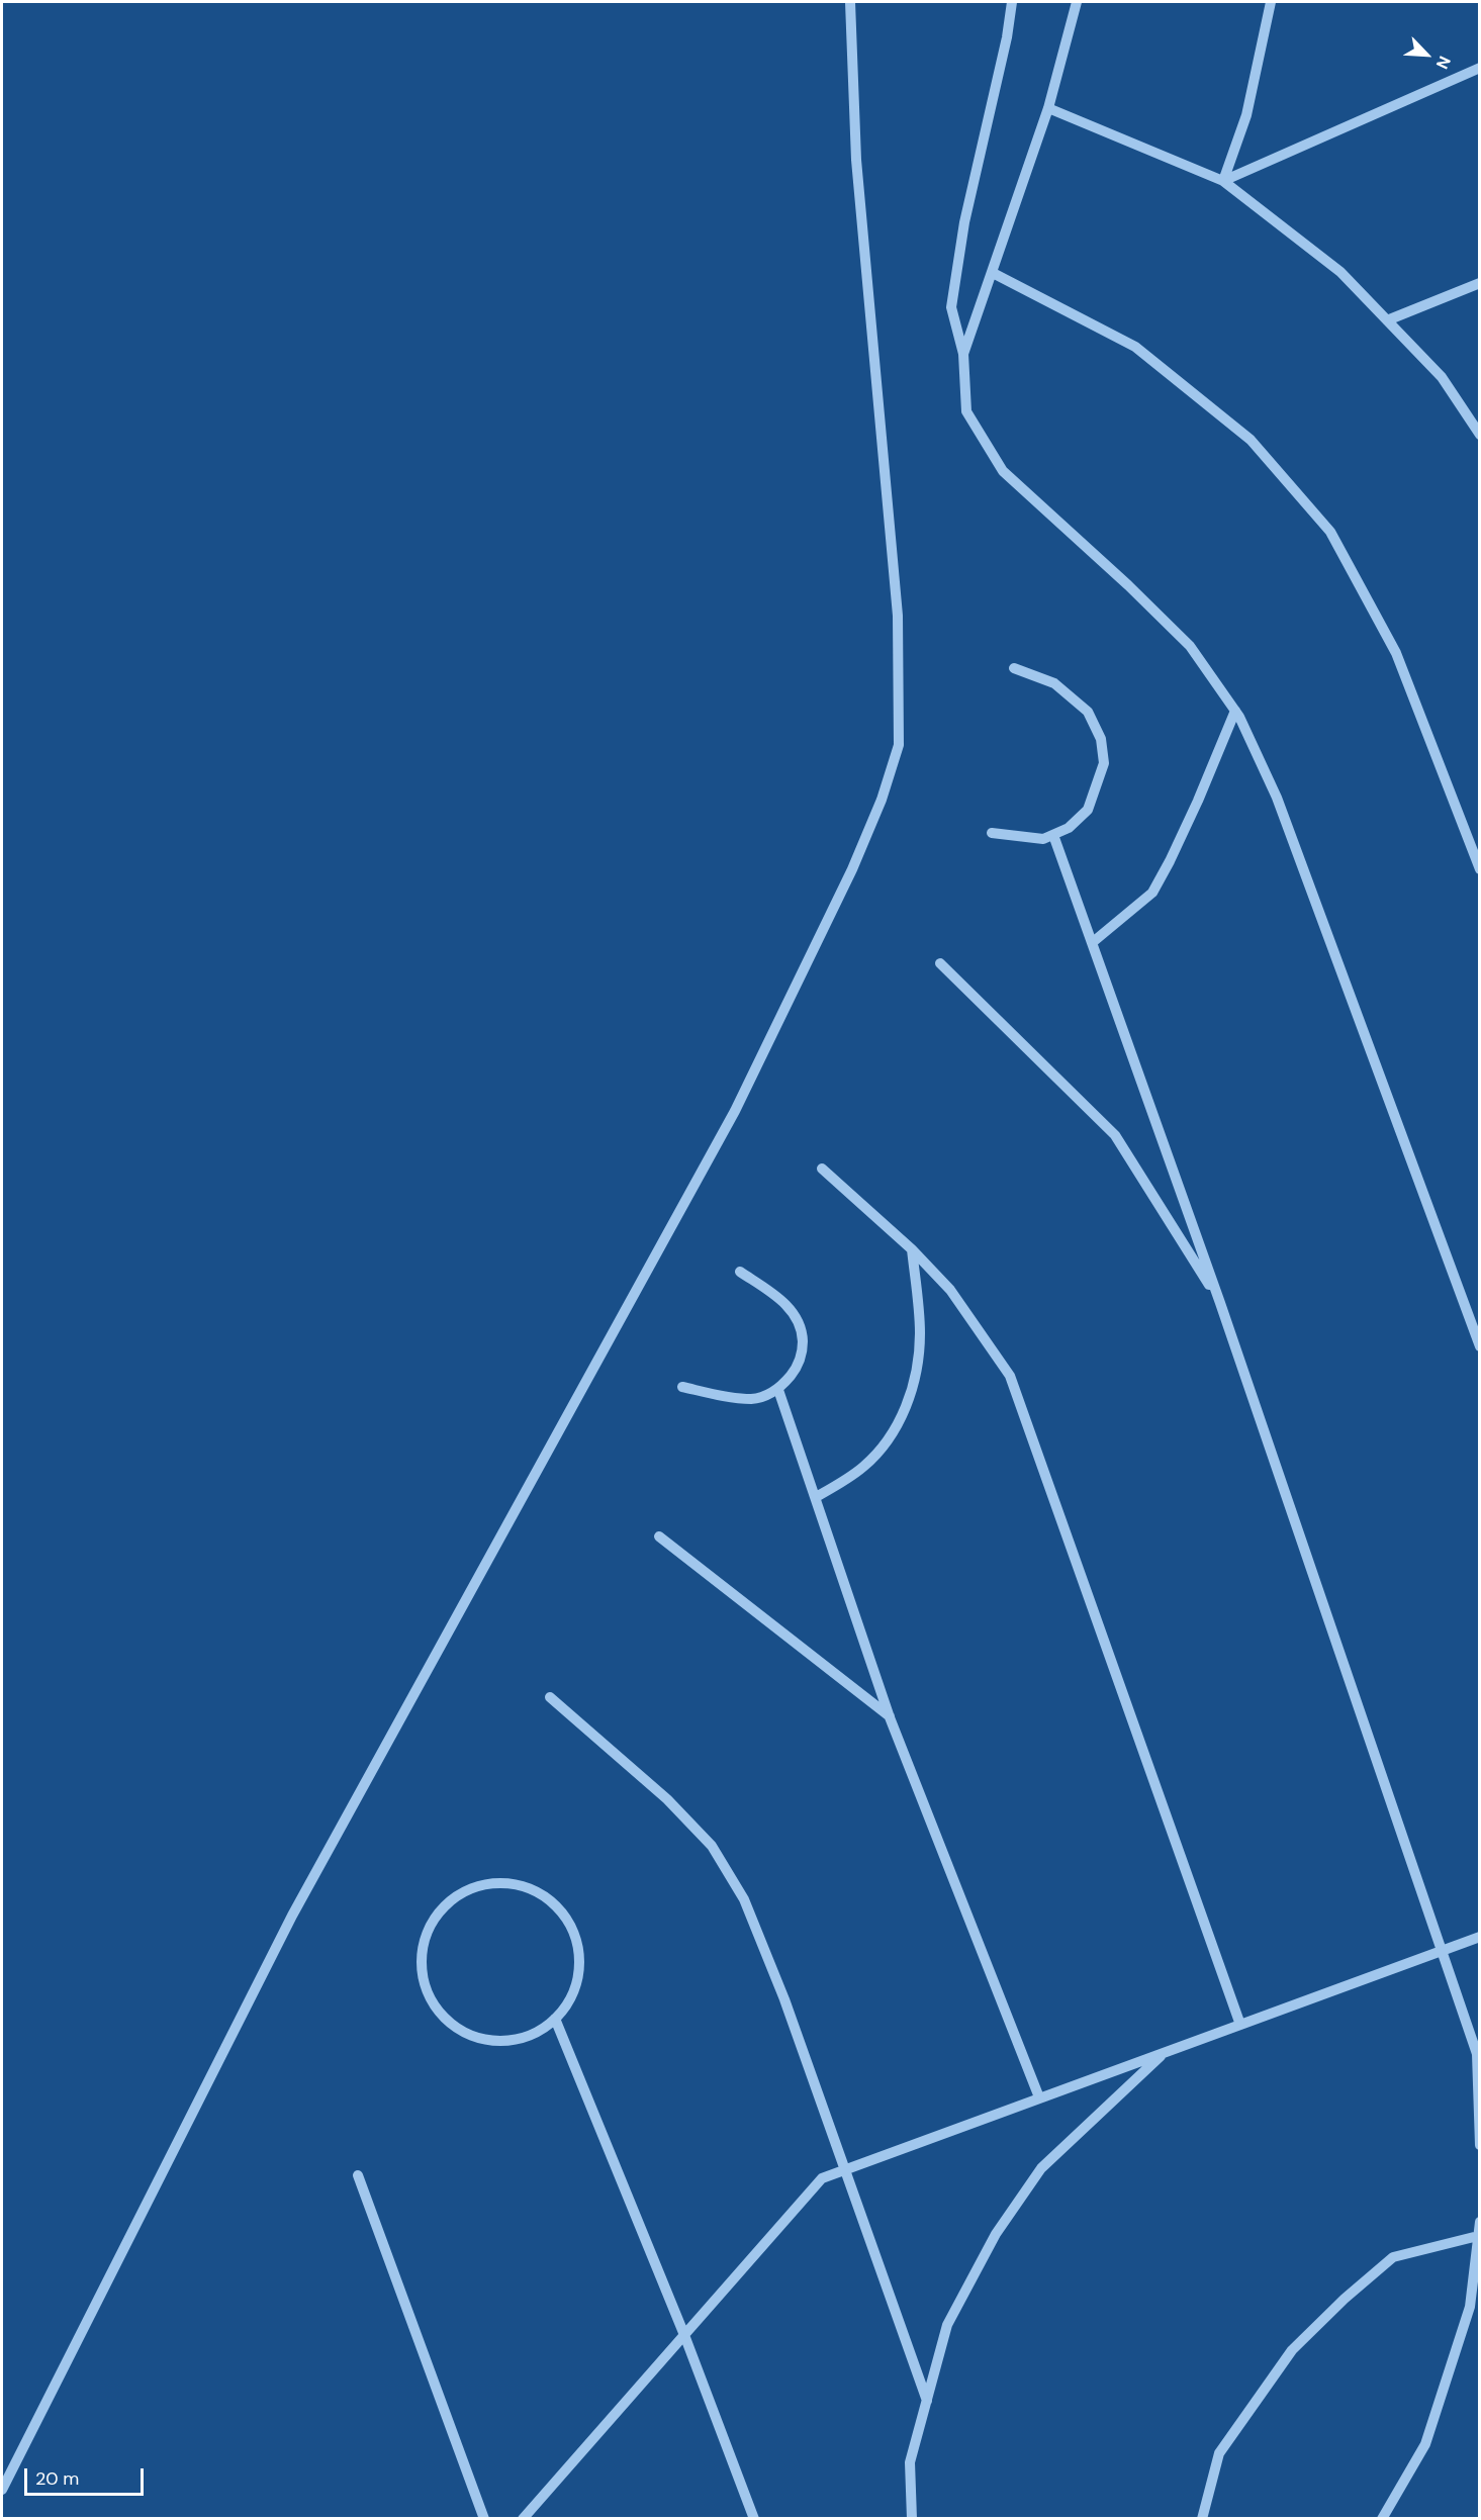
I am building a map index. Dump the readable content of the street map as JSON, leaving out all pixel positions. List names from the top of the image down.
{
  "scale_bar": "20 m",
  "north": "bottom right"
}
